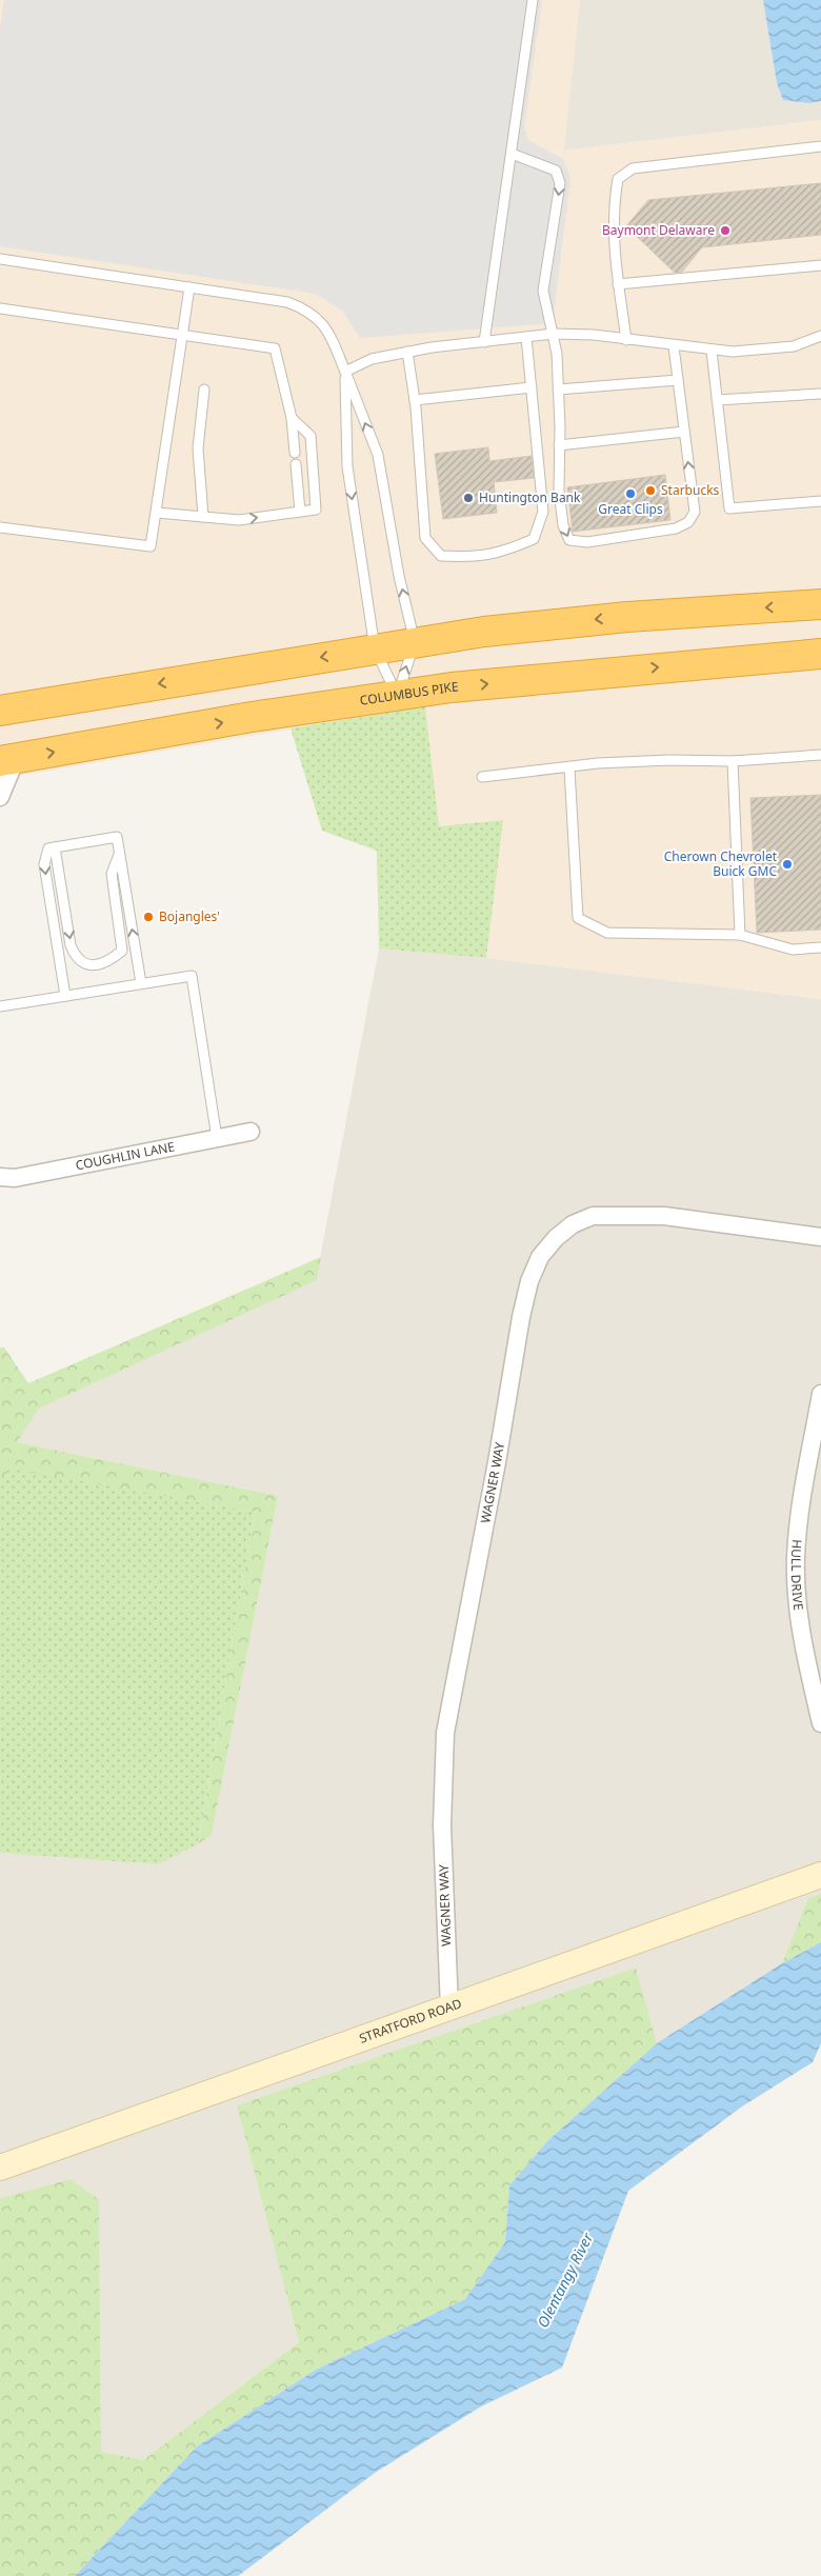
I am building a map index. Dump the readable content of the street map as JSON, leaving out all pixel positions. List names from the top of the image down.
{
  "streets": {
    "highway": ["COLUMBUS PIKE"],
    "street": [
      "COUGHLIN LANE",
      "WAGNER WAY",
      "HULL DRIVE",
      "STRATFORD ROAD"
    ]
  },
  "crossings": [
    ["WAGNER WAY", "STRATFORD ROAD"]
  ],
  "water": ["Olentangy River"],
  "places": [
    "Baymont Delaware",
    "Starbucks",
    "Great Clips",
    "Huntington Bank",
    "Cherown Chevrolet Buick GMC",
    "Bojangles'"
  ]
}
